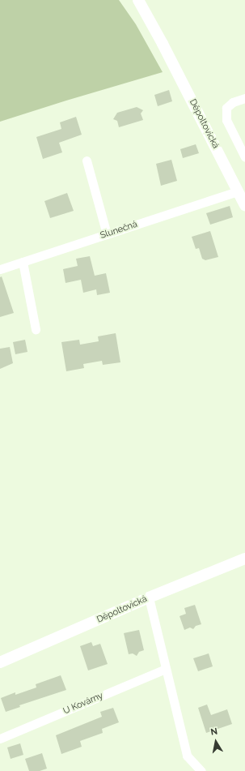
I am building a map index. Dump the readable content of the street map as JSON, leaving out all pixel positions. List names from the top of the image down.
{
  "streets": {
    "street": ["Děpoltovická", "Slunečná", "U Kovárny"]
  },
  "crossings": [
    ["Děpoltovická", "Slunečná"]
  ],
  "north": "top"
}
